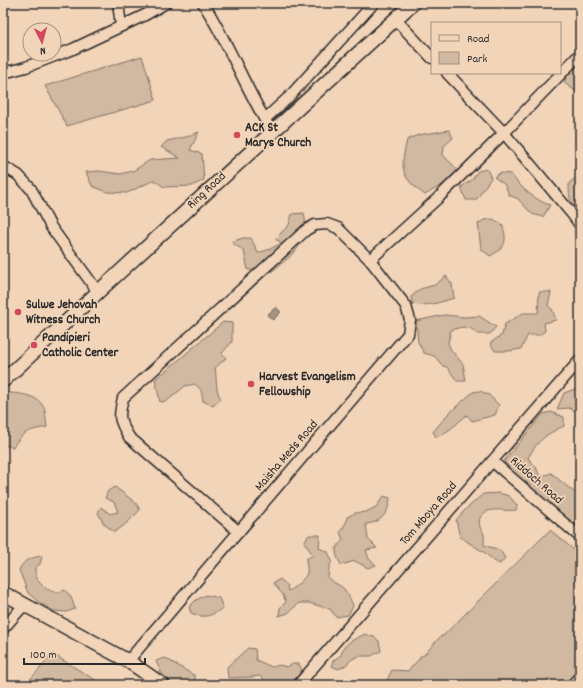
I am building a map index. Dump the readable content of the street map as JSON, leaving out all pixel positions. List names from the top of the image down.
{
  "streets": {
    "main road": ["Ring Road"],
    "street": ["Maisha Meds Road", "Riddoch Road", "Tom Mboya Road"]
  },
  "crossings": [
    ["Riddoch Road", "Tom Mboya Road"]
  ],
  "places": [
    "ACK St Marys Church",
    "Sulwe Jehovah Witness Church",
    "Pandipieri Catholic Center",
    "Harvest Evangelism Fellowship"
  ],
  "legend": ["Road", "Park"],
  "scale_bar": "100 m",
  "north": "bottom"
}
